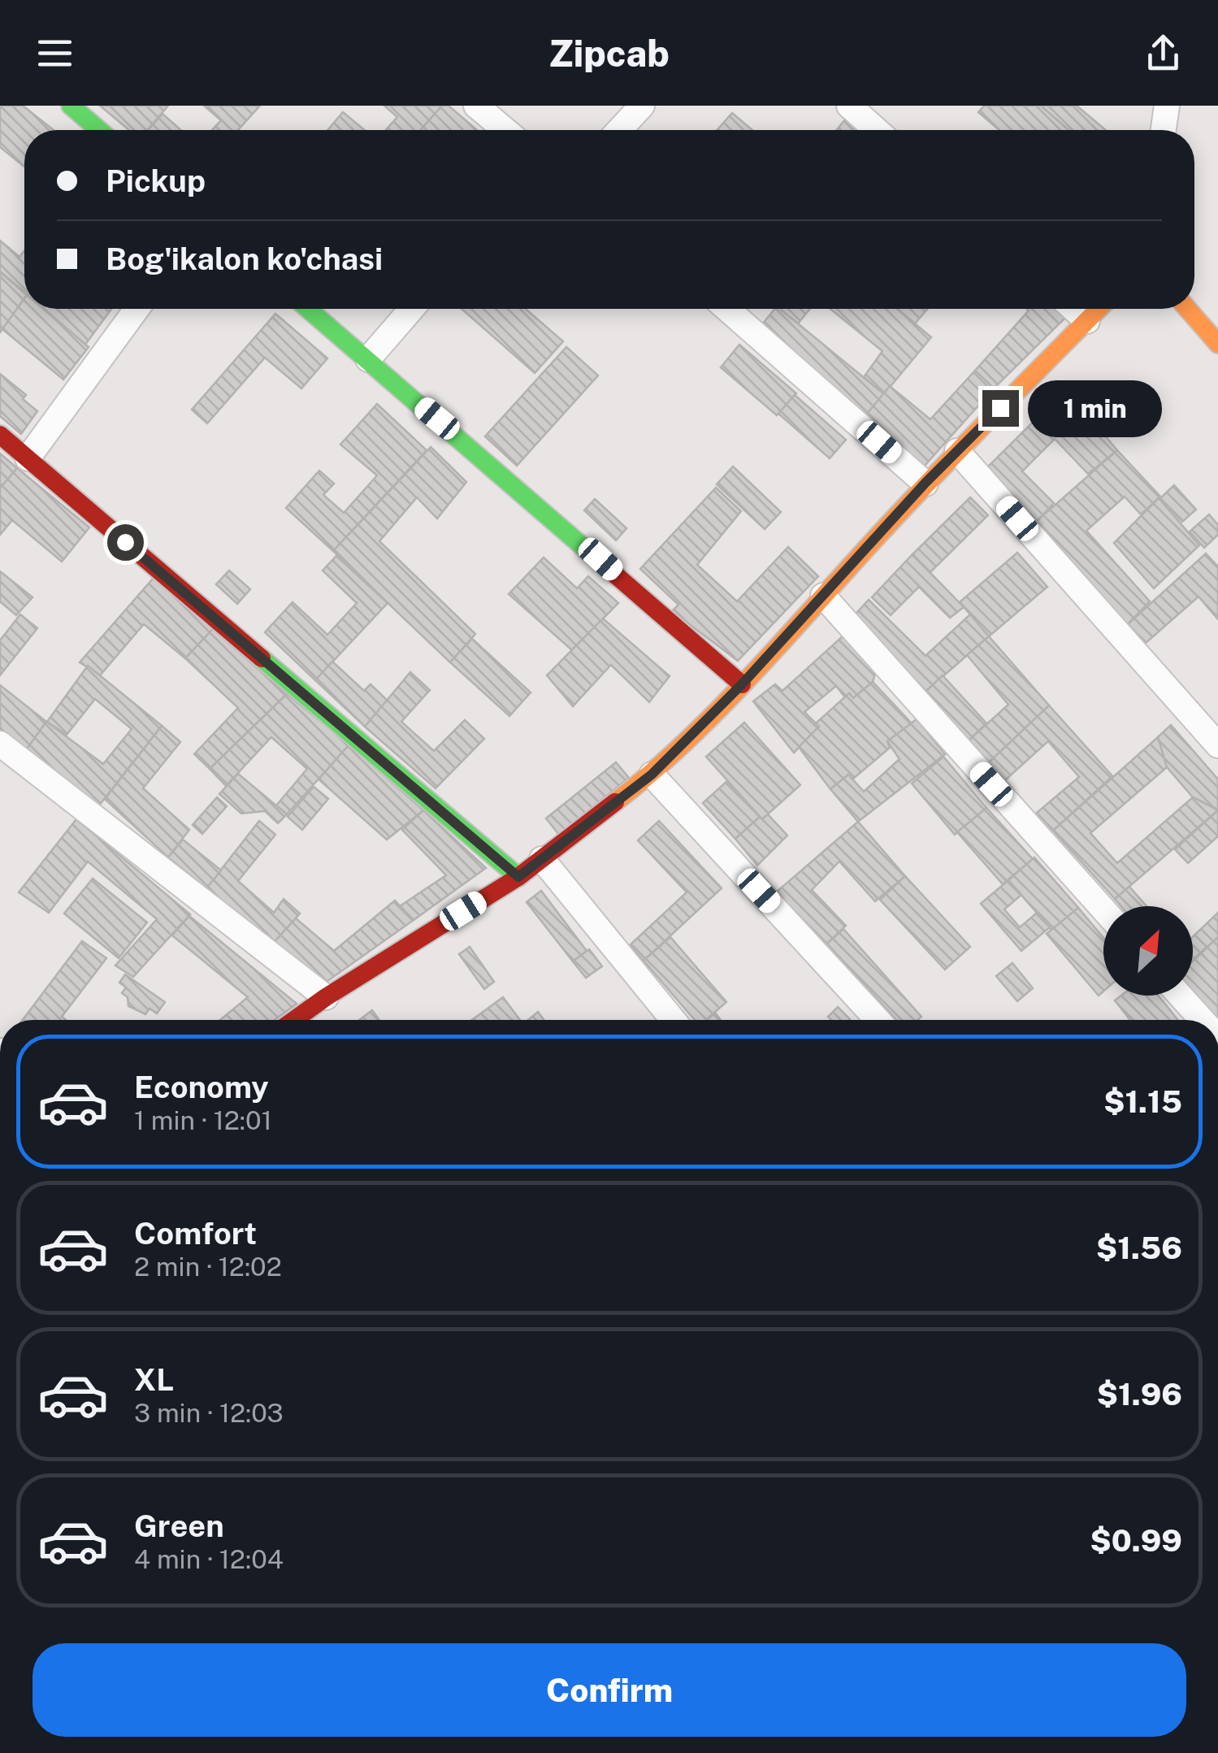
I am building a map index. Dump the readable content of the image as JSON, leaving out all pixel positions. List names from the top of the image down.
{
  "north": "top right",
  "page": {
    "header": "Zipcab",
    "banner": ["Pickup", "Bog'ikalon ko'chasi"],
    "bubble": "1 min",
    "list": [
      {
        "name": "Economy",
        "note": "1 min · 12:01",
        "value": "$1.15"
      },
      {
        "name": "Comfort",
        "note": "2 min · 12:02",
        "value": "$1.56"
      },
      {
        "name": "XL",
        "note": "3 min · 12:03",
        "value": "$1.96"
      },
      {
        "name": "Green",
        "note": "4 min · 12:04",
        "value": "$0.99"
      }
    ],
    "buttons": "Confirm"
  }
}
